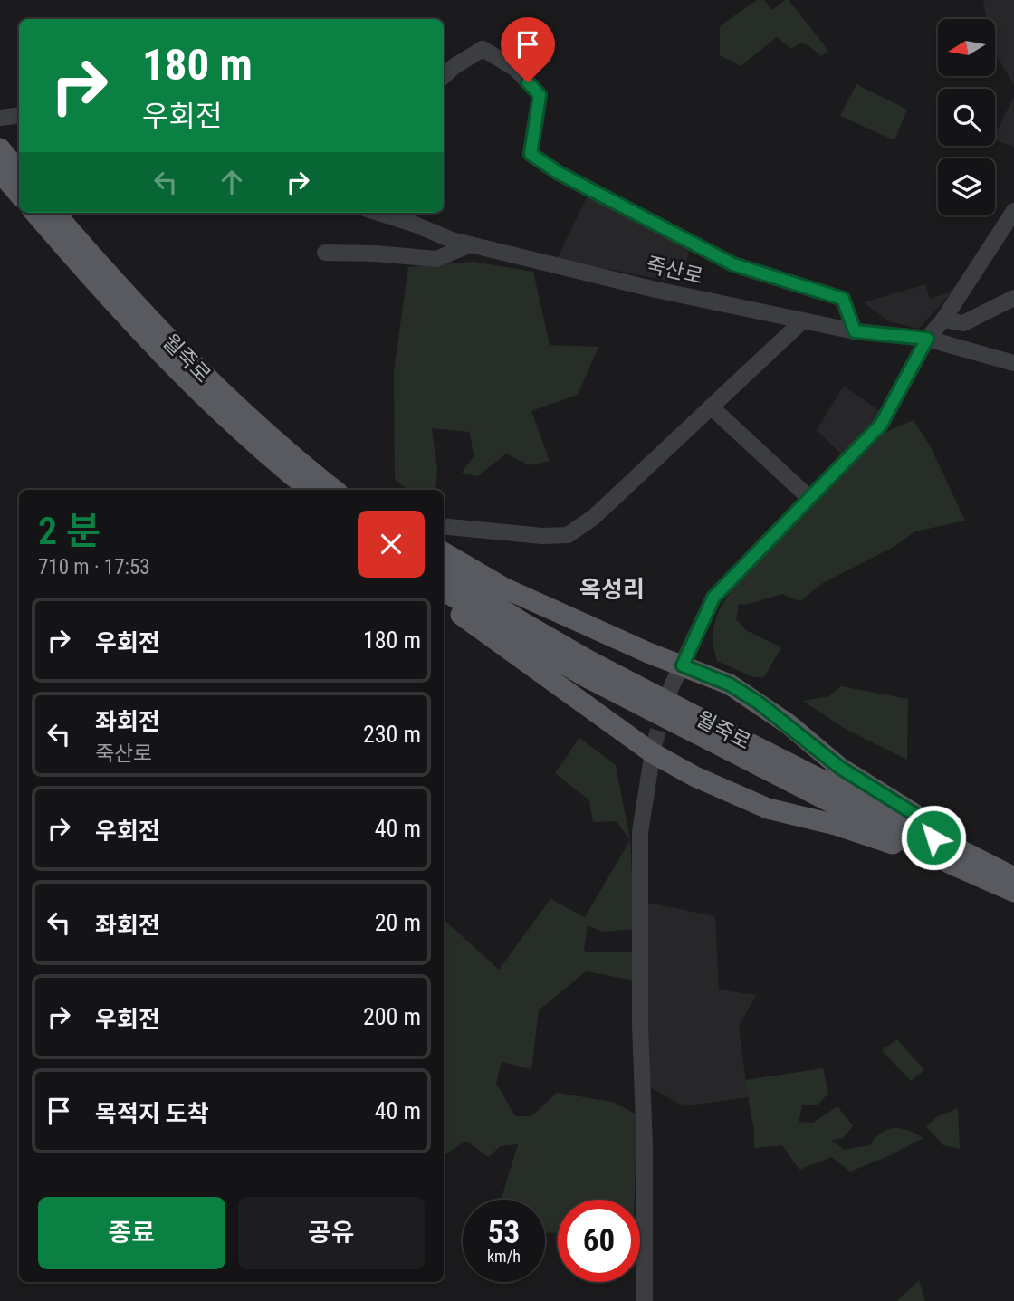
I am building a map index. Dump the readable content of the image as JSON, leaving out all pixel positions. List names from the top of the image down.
{
  "streets": {
    "main road": ["월죽로"],
    "street": ["죽산로"]
  },
  "districts": ["옥성리"],
  "north": "left",
  "page": {
    "turn": ["180 m", "우회전"],
    "heading": ["2 분", "710 m · 17:53"],
    "list": [
      {
        "name": "우회전",
        "value": "180 m"
      },
      {
        "name": "좌회전",
        "note": "죽산로",
        "value": "230 m"
      },
      {
        "name": "우회전",
        "value": "40 m"
      },
      {
        "name": "좌회전",
        "value": "20 m"
      },
      {
        "name": "우회전",
        "value": "200 m"
      },
      {
        "name": "목적지 도착",
        "value": "40 m"
      }
    ],
    "buttons": ["종료", "공유"],
    "speed": "53 km/h",
    "limit": "60"
  }
}
